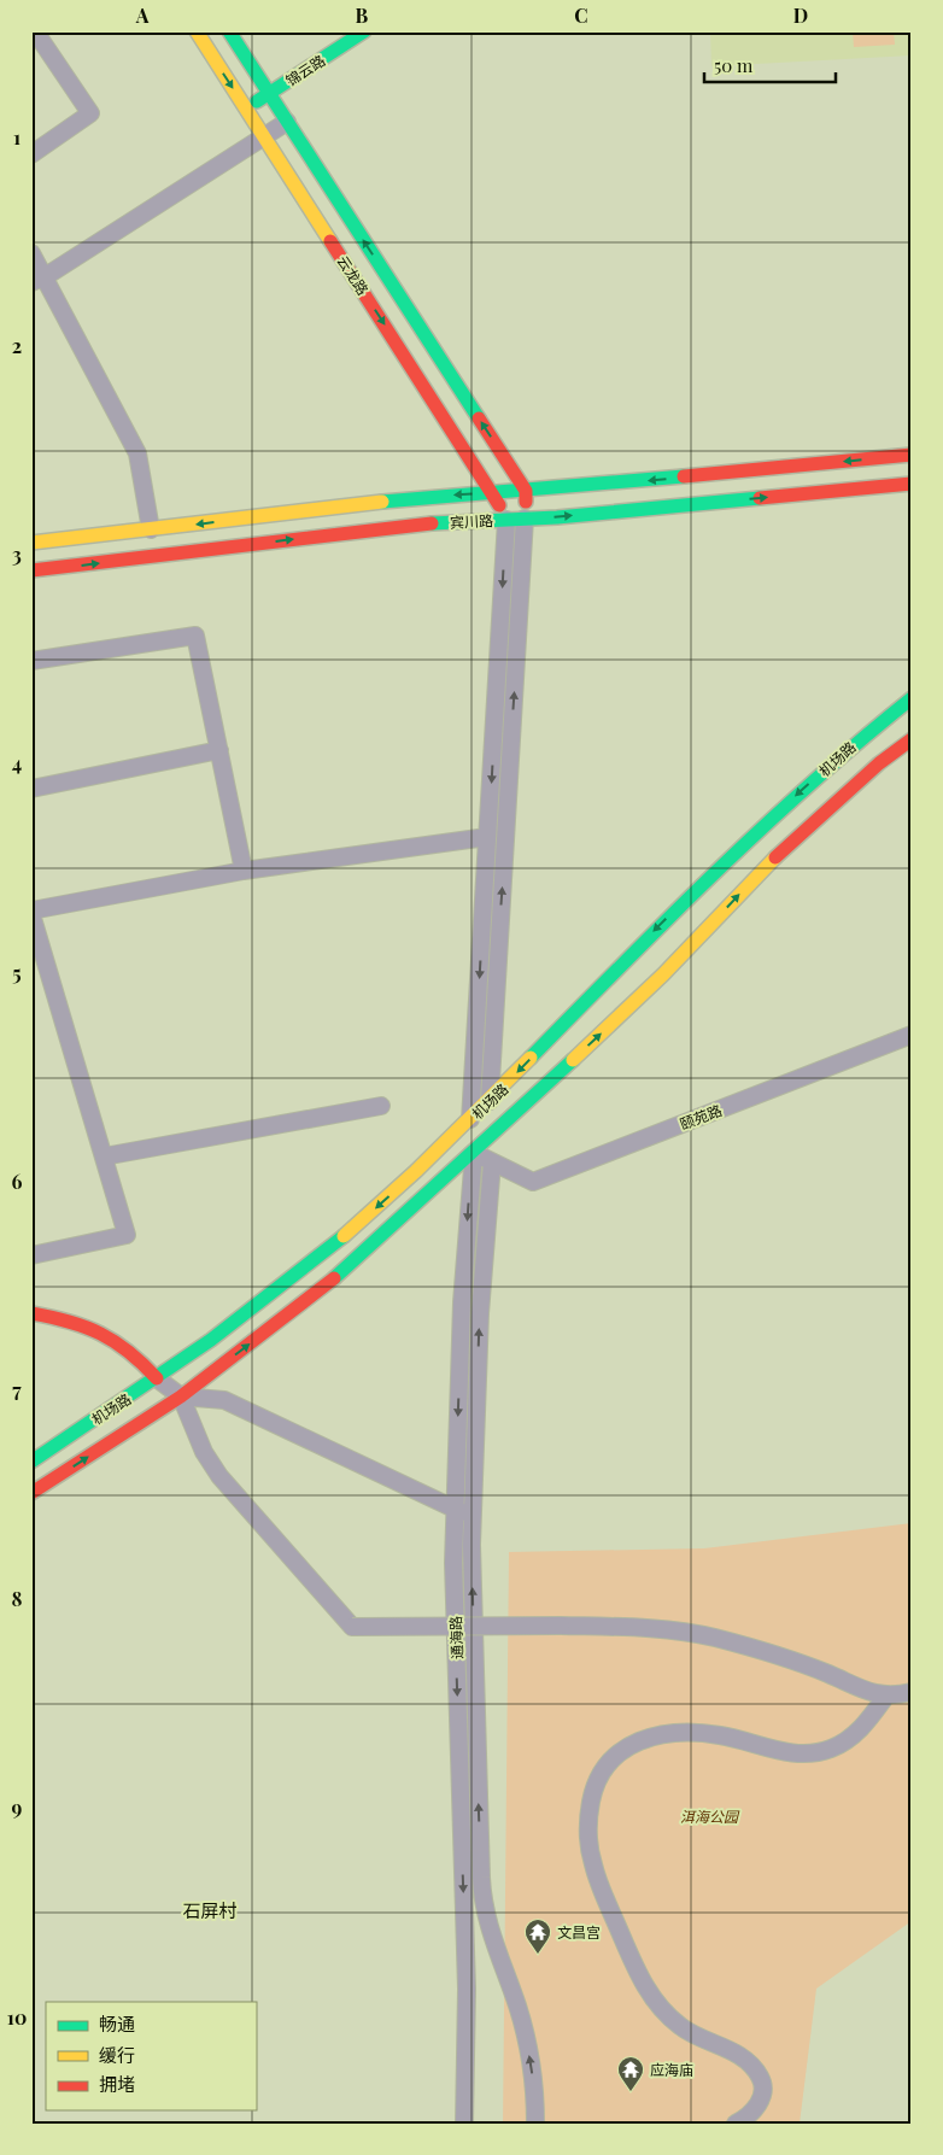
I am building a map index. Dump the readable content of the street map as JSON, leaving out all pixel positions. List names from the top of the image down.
{
  "streets": {
    "main road": [
      "锦云路",
      "云龙路",
      "宾川路",
      "机场路"
    ],
    "street": ["颐苑路", "通海路"]
  },
  "crossings": [
    ["锦云路", "云龙路"],
    ["云龙路", "宾川路"],
    ["机场路", "颐苑路"],
    ["机场路", "通海路"],
    ["颐苑路", "通海路"]
  ],
  "districts": ["石屏村"],
  "parks": ["洱海公园"],
  "places": {
    "temple": ["文昌宫", "应海庙"]
  },
  "legend": ["畅通", "缓行", "拥堵"],
  "scale_bar": "50 m",
  "grid": {
    "columns": [
      "A",
      "B",
      "C",
      "D"
    ],
    "rows": [
      "1",
      "2",
      "3",
      "4",
      "5",
      "6",
      "7",
      "8",
      "9",
      "10"
    ]
  }
}
